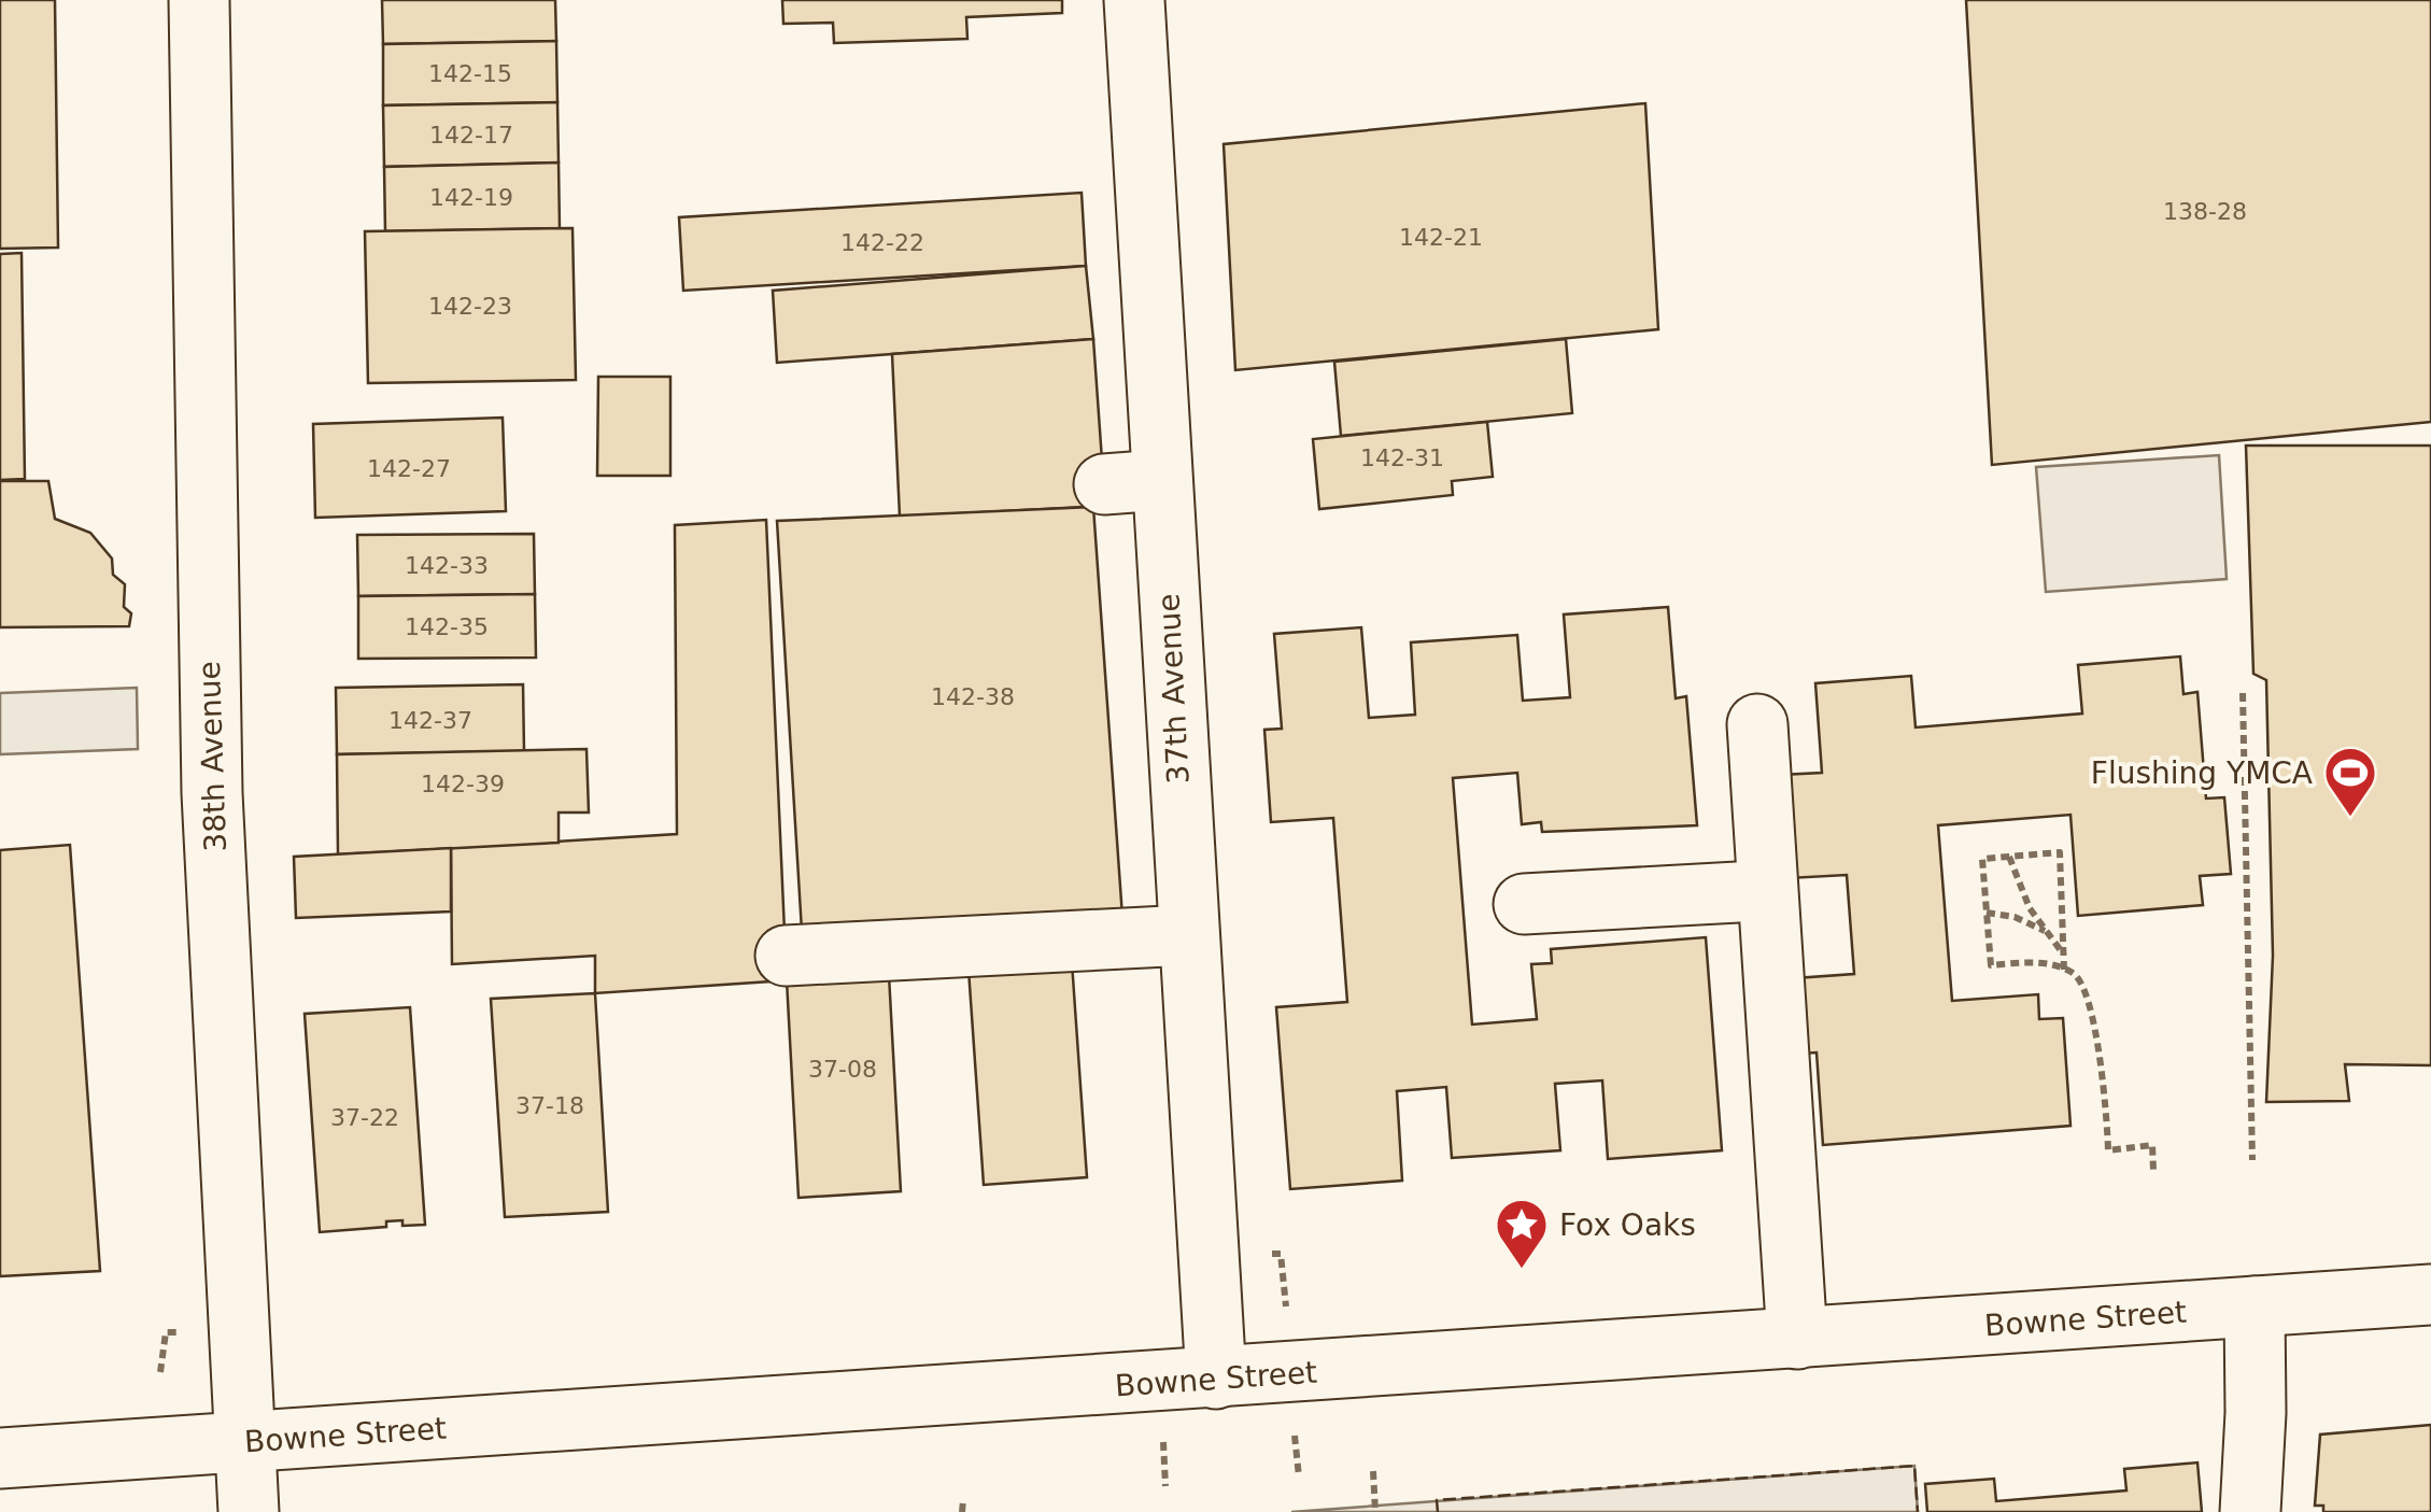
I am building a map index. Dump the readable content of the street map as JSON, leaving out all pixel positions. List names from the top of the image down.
{
  "streets": {
    "street": ["37th Avenue", "38th Avenue", "Bowne Street"]
  },
  "crossings": [
    ["37th Avenue", "Bowne Street"],
    ["38th Avenue", "Bowne Street"]
  ],
  "places": {
    "sports": ["Flushing YMCA"],
    "place": ["Fox Oaks"]
  },
  "house_numbers": [
    "142-15",
    "142-17",
    "142-19",
    "138-28",
    "142-21",
    "142-22",
    "142-23",
    "142-31",
    "142-27",
    "142-33",
    "142-35",
    "142-38",
    "142-37",
    "142-39",
    "37-08",
    "37-18",
    "37-22"
  ]
}
